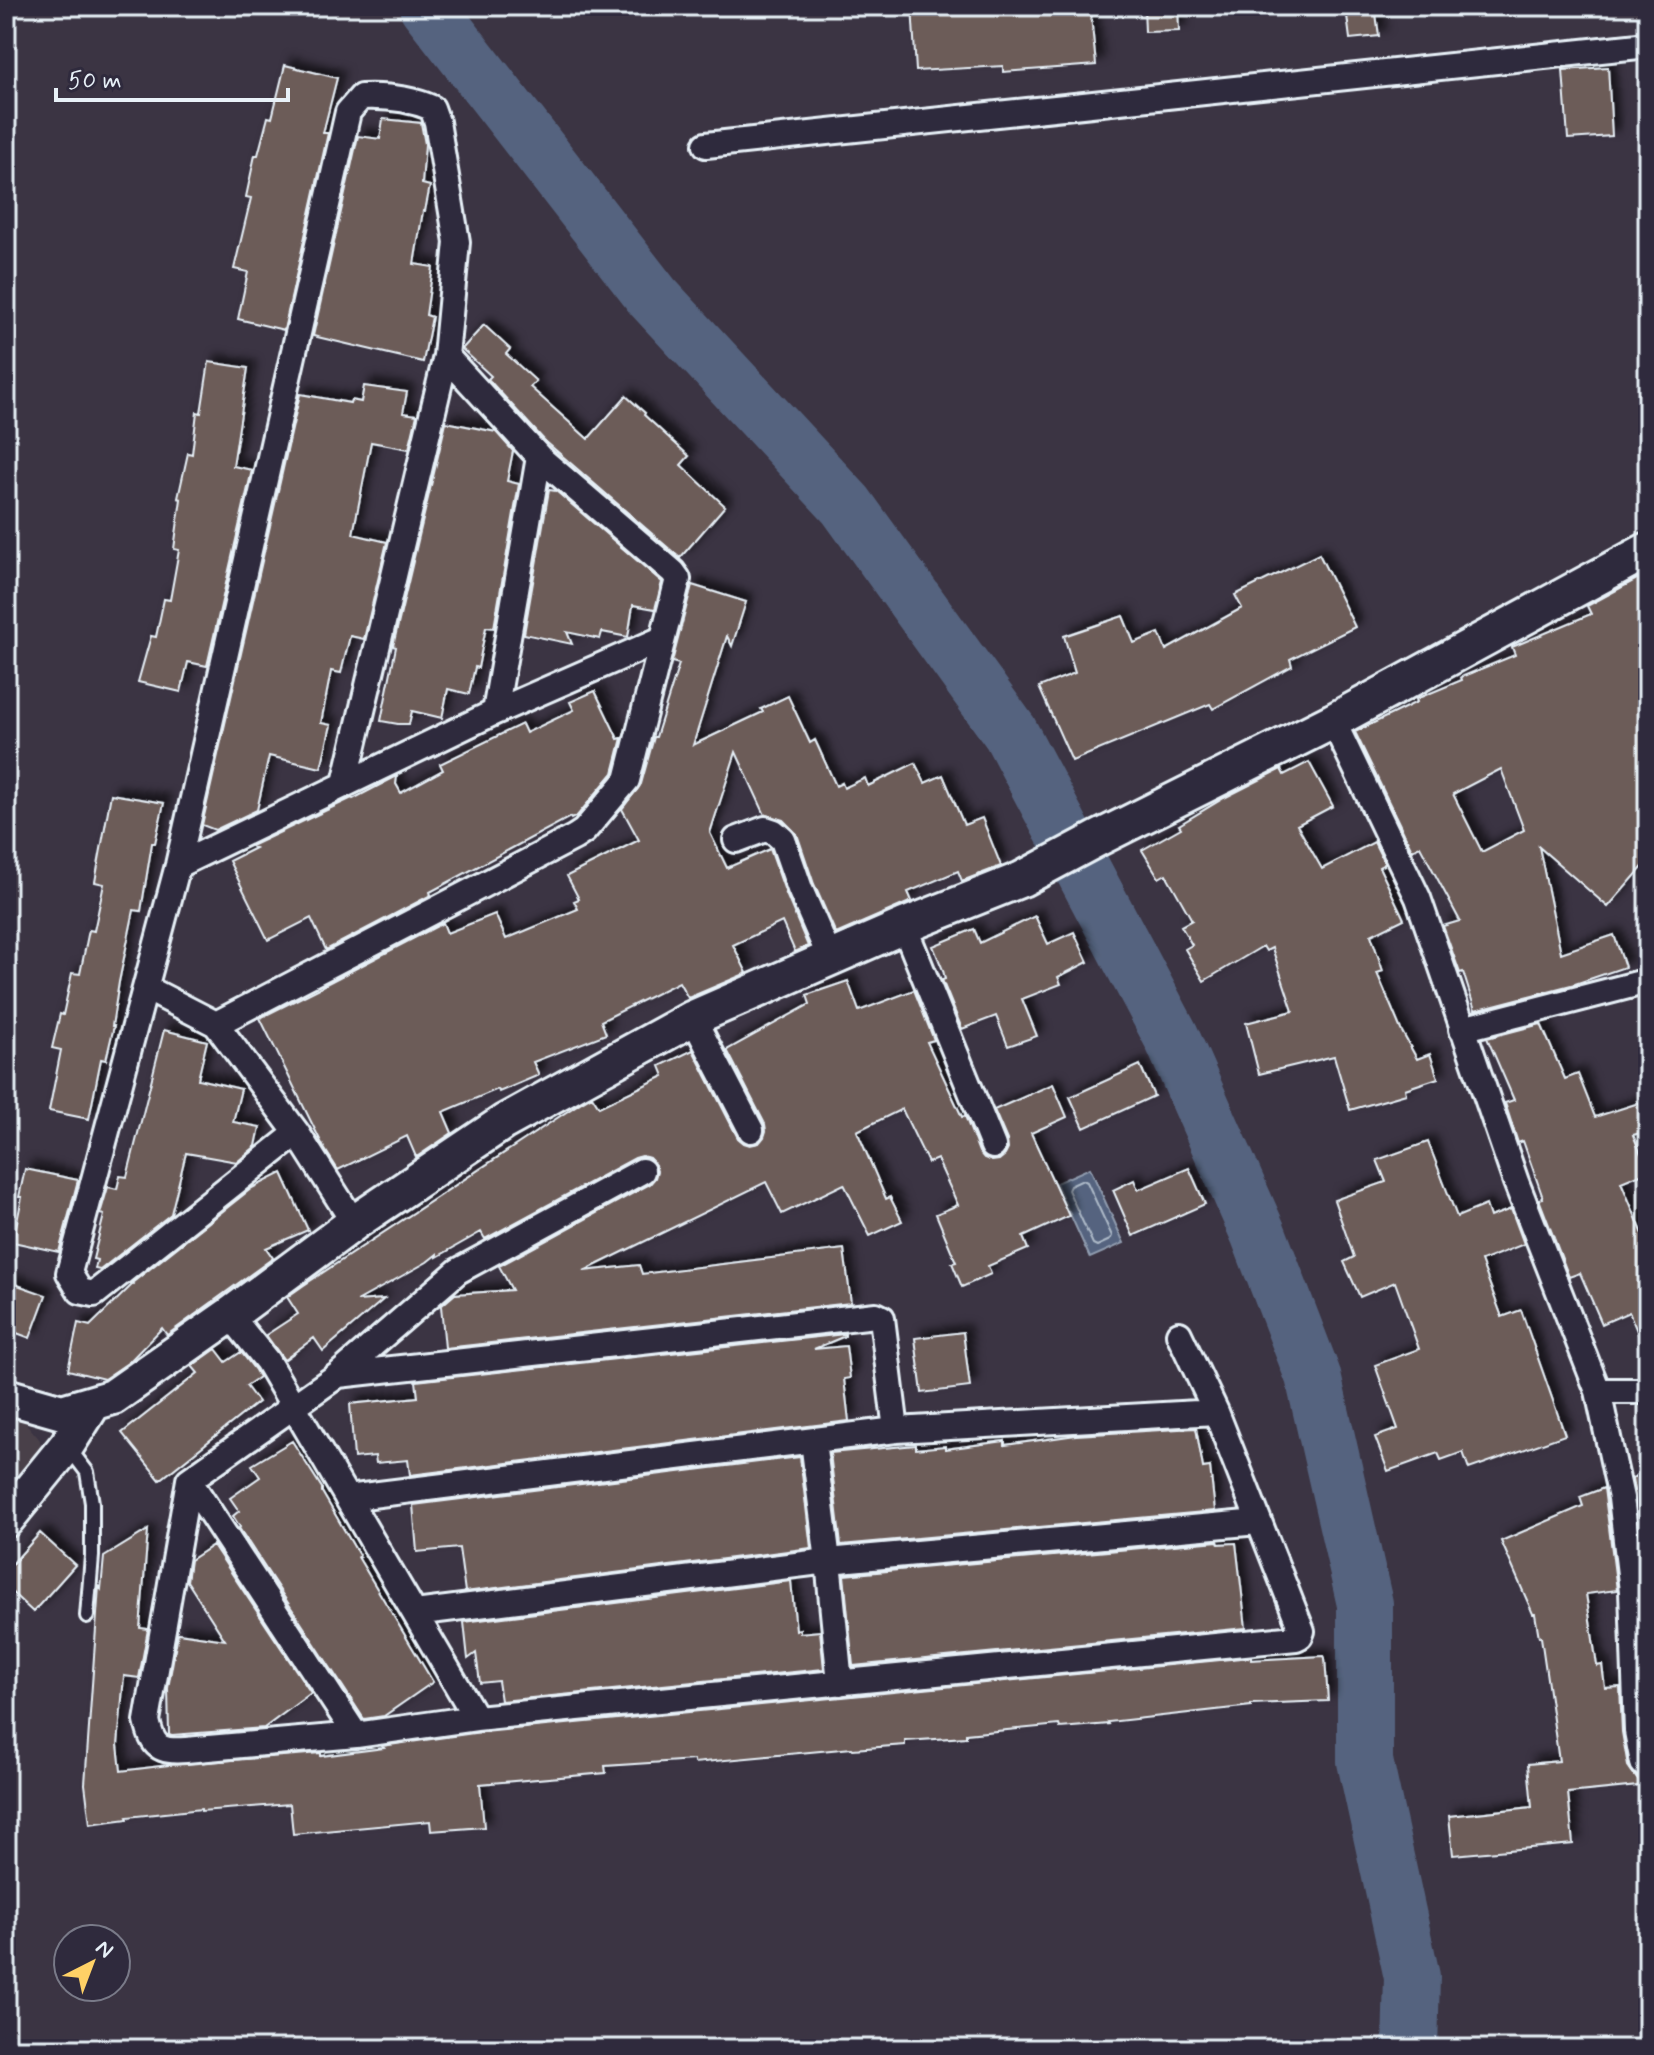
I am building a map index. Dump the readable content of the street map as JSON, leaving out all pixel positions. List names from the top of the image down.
{
  "scale_bar": "50 m",
  "north": "top right"
}
